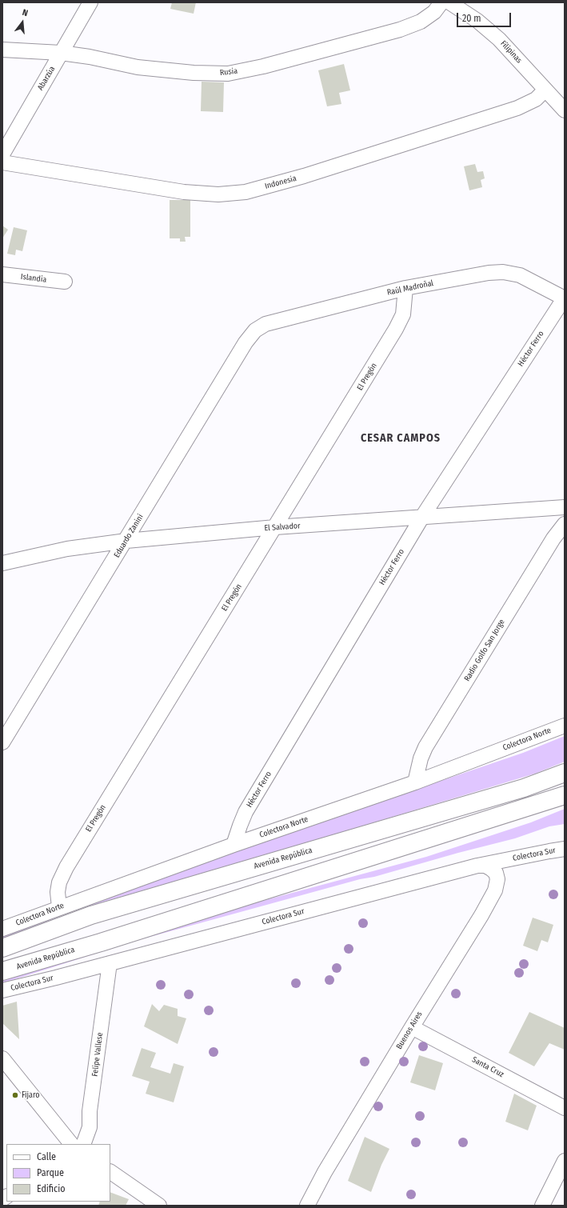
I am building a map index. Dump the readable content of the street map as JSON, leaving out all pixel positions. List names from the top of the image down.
{
  "streets": {
    "street": [
      "Filipinas",
      "Rusia",
      "Abarzúa",
      "Indonesia",
      "Islandia",
      "Raúl Madroñal",
      "Héctor Ferro",
      "El Pregón",
      "El Salvador",
      "Eduardo Zanini",
      "Radio Golfo San Jorge",
      "Colectora Norte",
      "Colectora Sur",
      "Avenida República",
      "Buenos Aires",
      "Felipe Vallese",
      "Santa Cruz"
    ]
  },
  "crossings": [
    ["Filipinas", "Indonesia"],
    ["Rusia", "Abarzúa"],
    ["Raúl Madroñal", "Héctor Ferro"],
    ["Raúl Madroñal", "El Pregón"],
    ["Raúl Madroñal", "Eduardo Zanini"],
    ["Héctor Ferro", "El Salvador"],
    ["Héctor Ferro", "Colectora Norte"],
    ["El Pregón", "El Salvador"],
    ["El Pregón", "Colectora Norte"],
    ["El Salvador", "Eduardo Zanini"],
    ["Radio Golfo San Jorge", "Colectora Norte"],
    ["Colectora Sur", "Buenos Aires"],
    ["Colectora Sur", "Felipe Vallese"],
    ["Buenos Aires", "Santa Cruz"]
  ],
  "districts": ["CESAR CAMPOS"],
  "places": ["Fijaro"],
  "legend": ["Calle", "Parque", "Edificio"],
  "scale_bar": "20 m",
  "north": "top"
}
